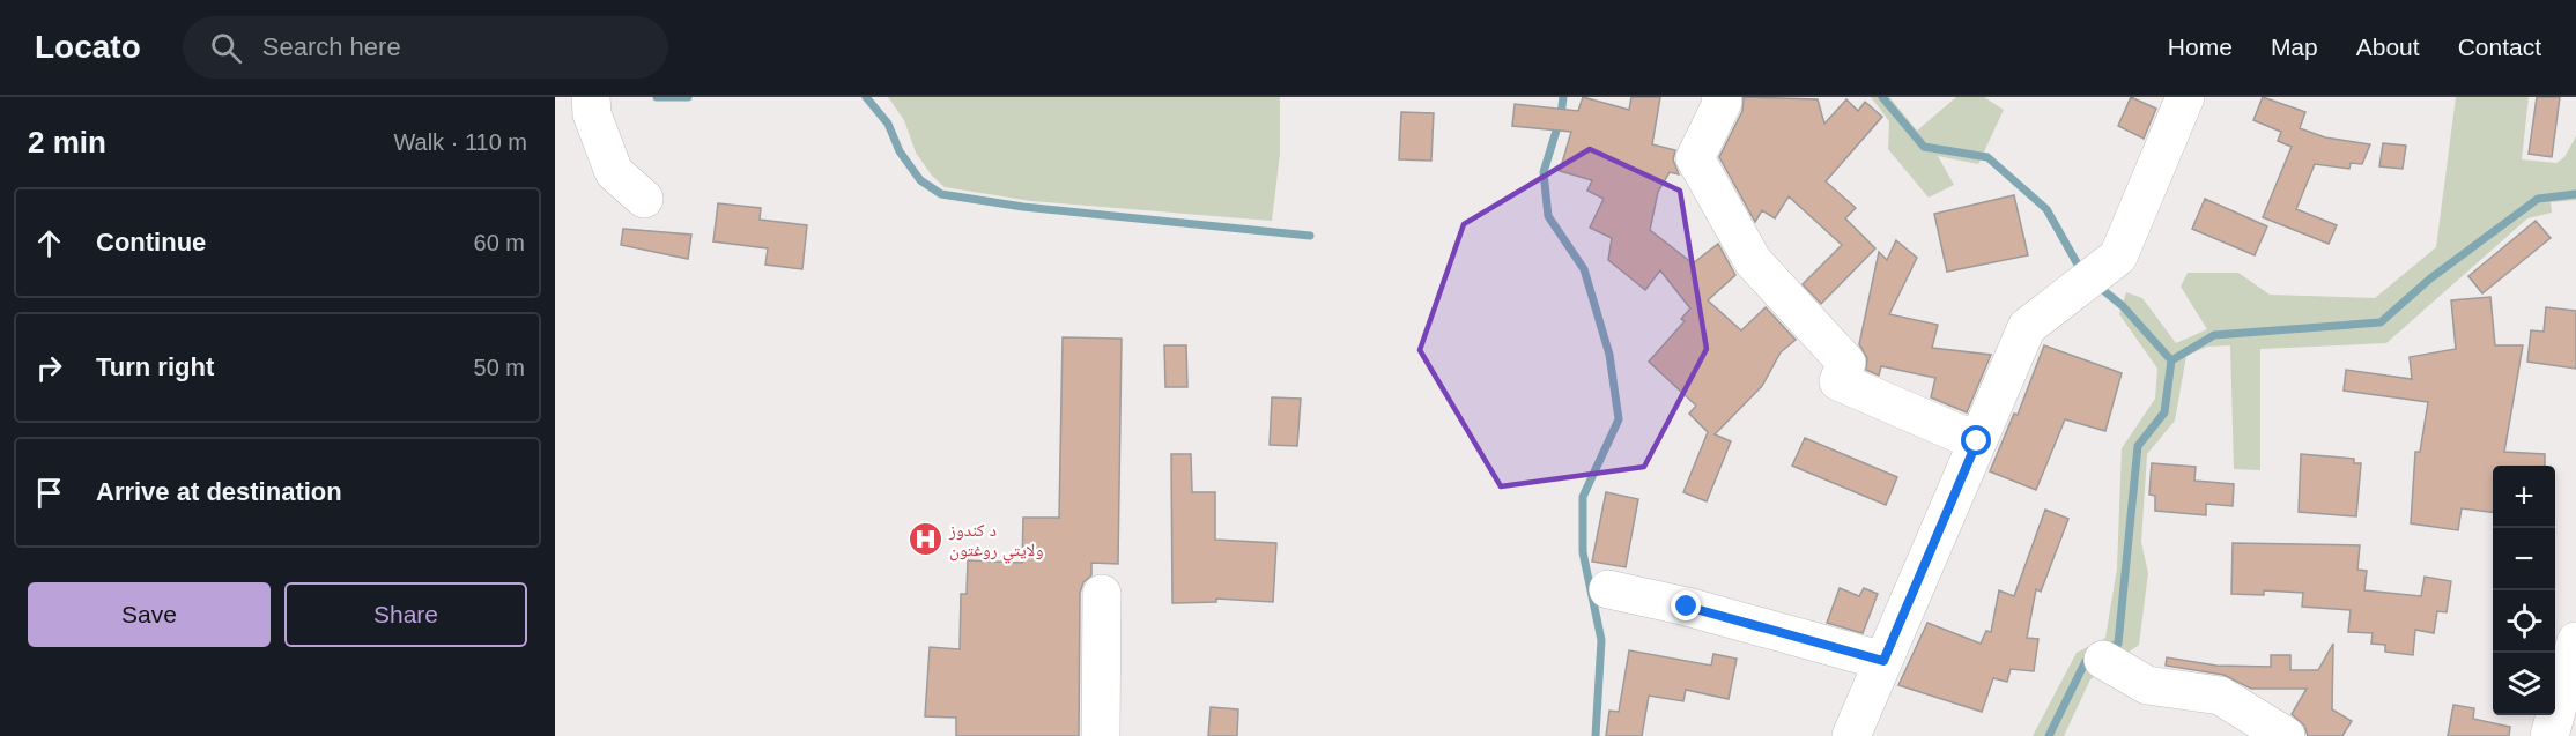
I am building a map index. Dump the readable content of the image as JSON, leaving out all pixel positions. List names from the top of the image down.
{
  "places": {
    "hospital": ["د کندوز ولایتي روغتون"]
  },
  "page": {
    "header": "Locato",
    "search": "Search here",
    "nav": [
      "Home",
      "Map",
      "About",
      "Contact"
    ],
    "heading": ["2 min", "Walk · 110 m"],
    "list": [
      ["Continue", "60 m"],
      ["Turn right", "50 m"],
      "Arrive at destination"
    ],
    "map_buttons": ["+", "−"],
    "buttons": ["Save", "Share"]
  }
}
